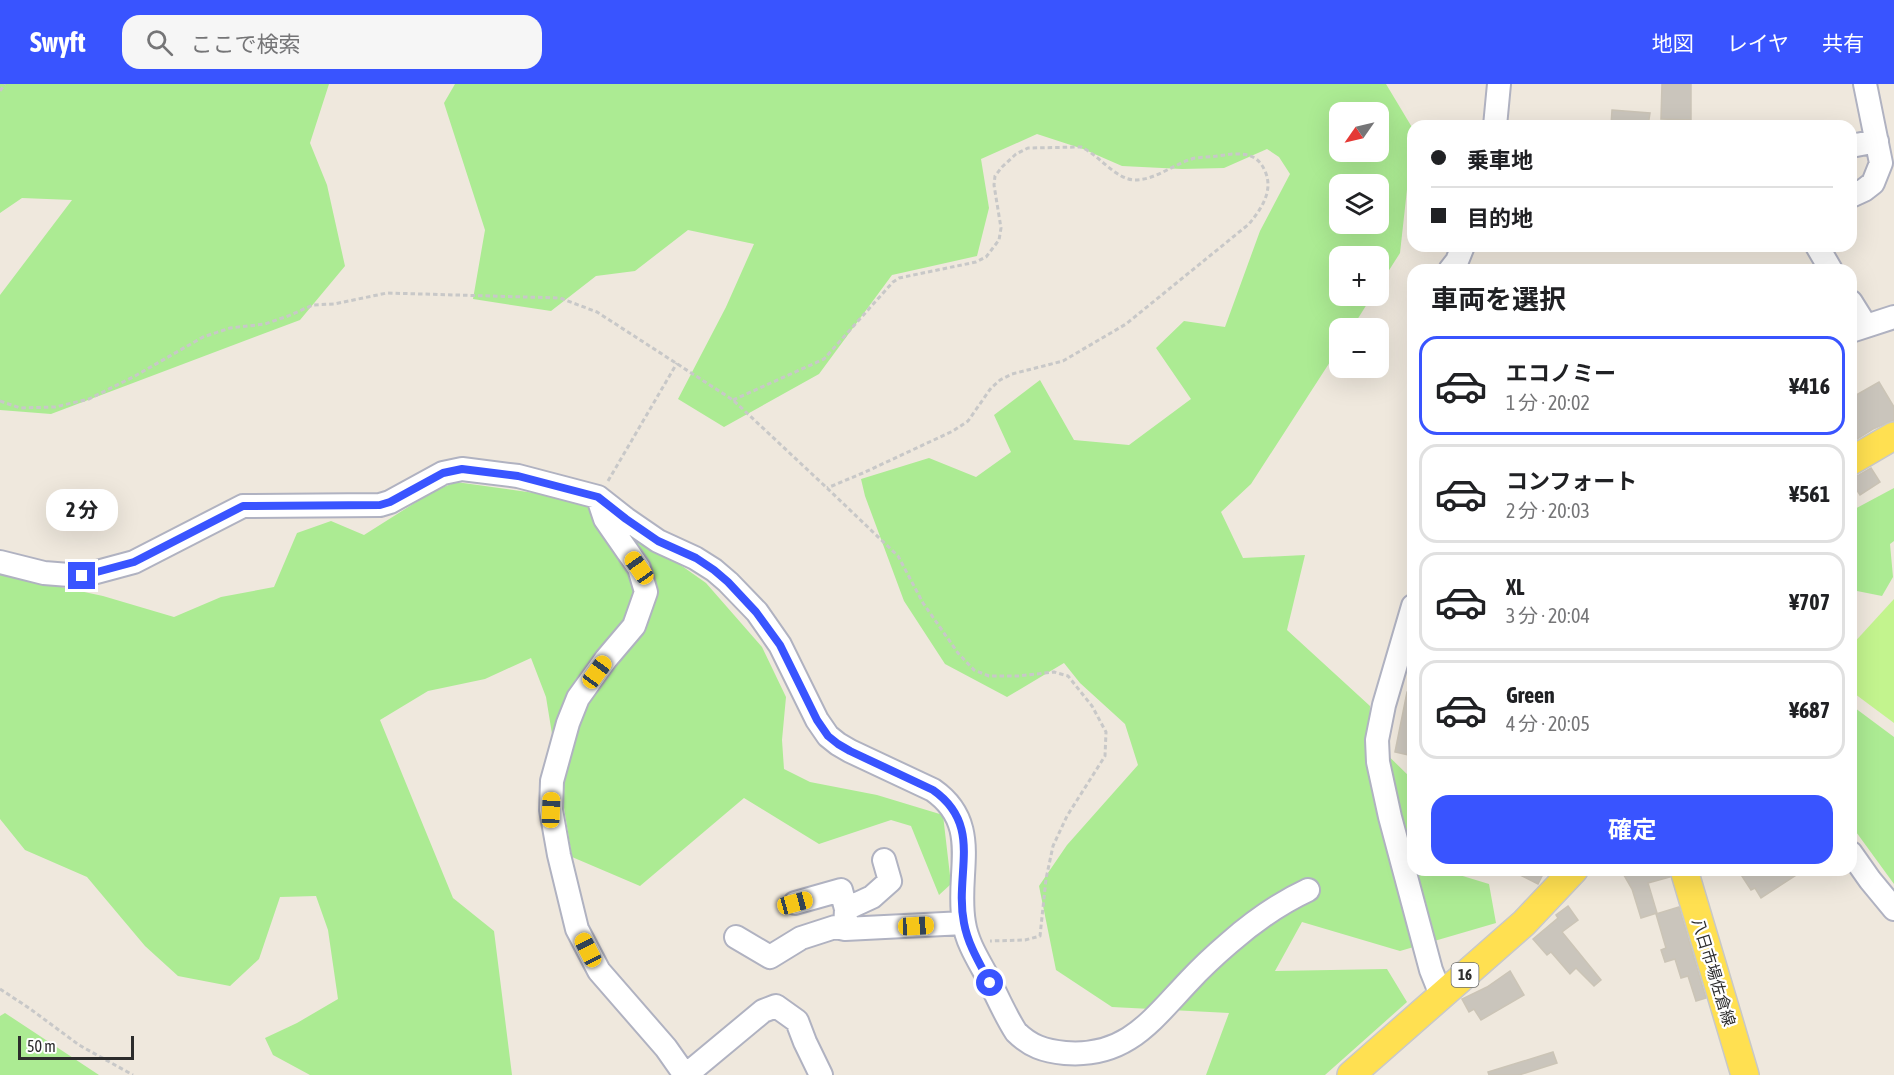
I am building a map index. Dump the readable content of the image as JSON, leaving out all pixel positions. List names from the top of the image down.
{
  "streets": {
    "main road": ["八日市場佐倉線", "16"]
  },
  "scale_bar": "50 m",
  "north": "bottom left",
  "page": {
    "header": "Swyft",
    "search": "ここで検索",
    "nav": ["地図", "レイヤ", "共有"],
    "map_buttons": ["+", "−"],
    "banner": ["乗車地", "目的地"],
    "heading": "車両を選択",
    "list": [
      {
        "name": "エコノミー",
        "note": "1 分 · 20:02",
        "value": "¥416"
      },
      {
        "name": "コンフォート",
        "note": "2 分 · 20:03",
        "value": "¥561"
      },
      {
        "name": "XL",
        "note": "3 分 · 20:04",
        "value": "¥707"
      },
      {
        "name": "Green",
        "note": "4 分 · 20:05",
        "value": "¥687"
      }
    ],
    "bubble": "2 分",
    "buttons": "確定",
    "scale": "50 m"
  }
}
